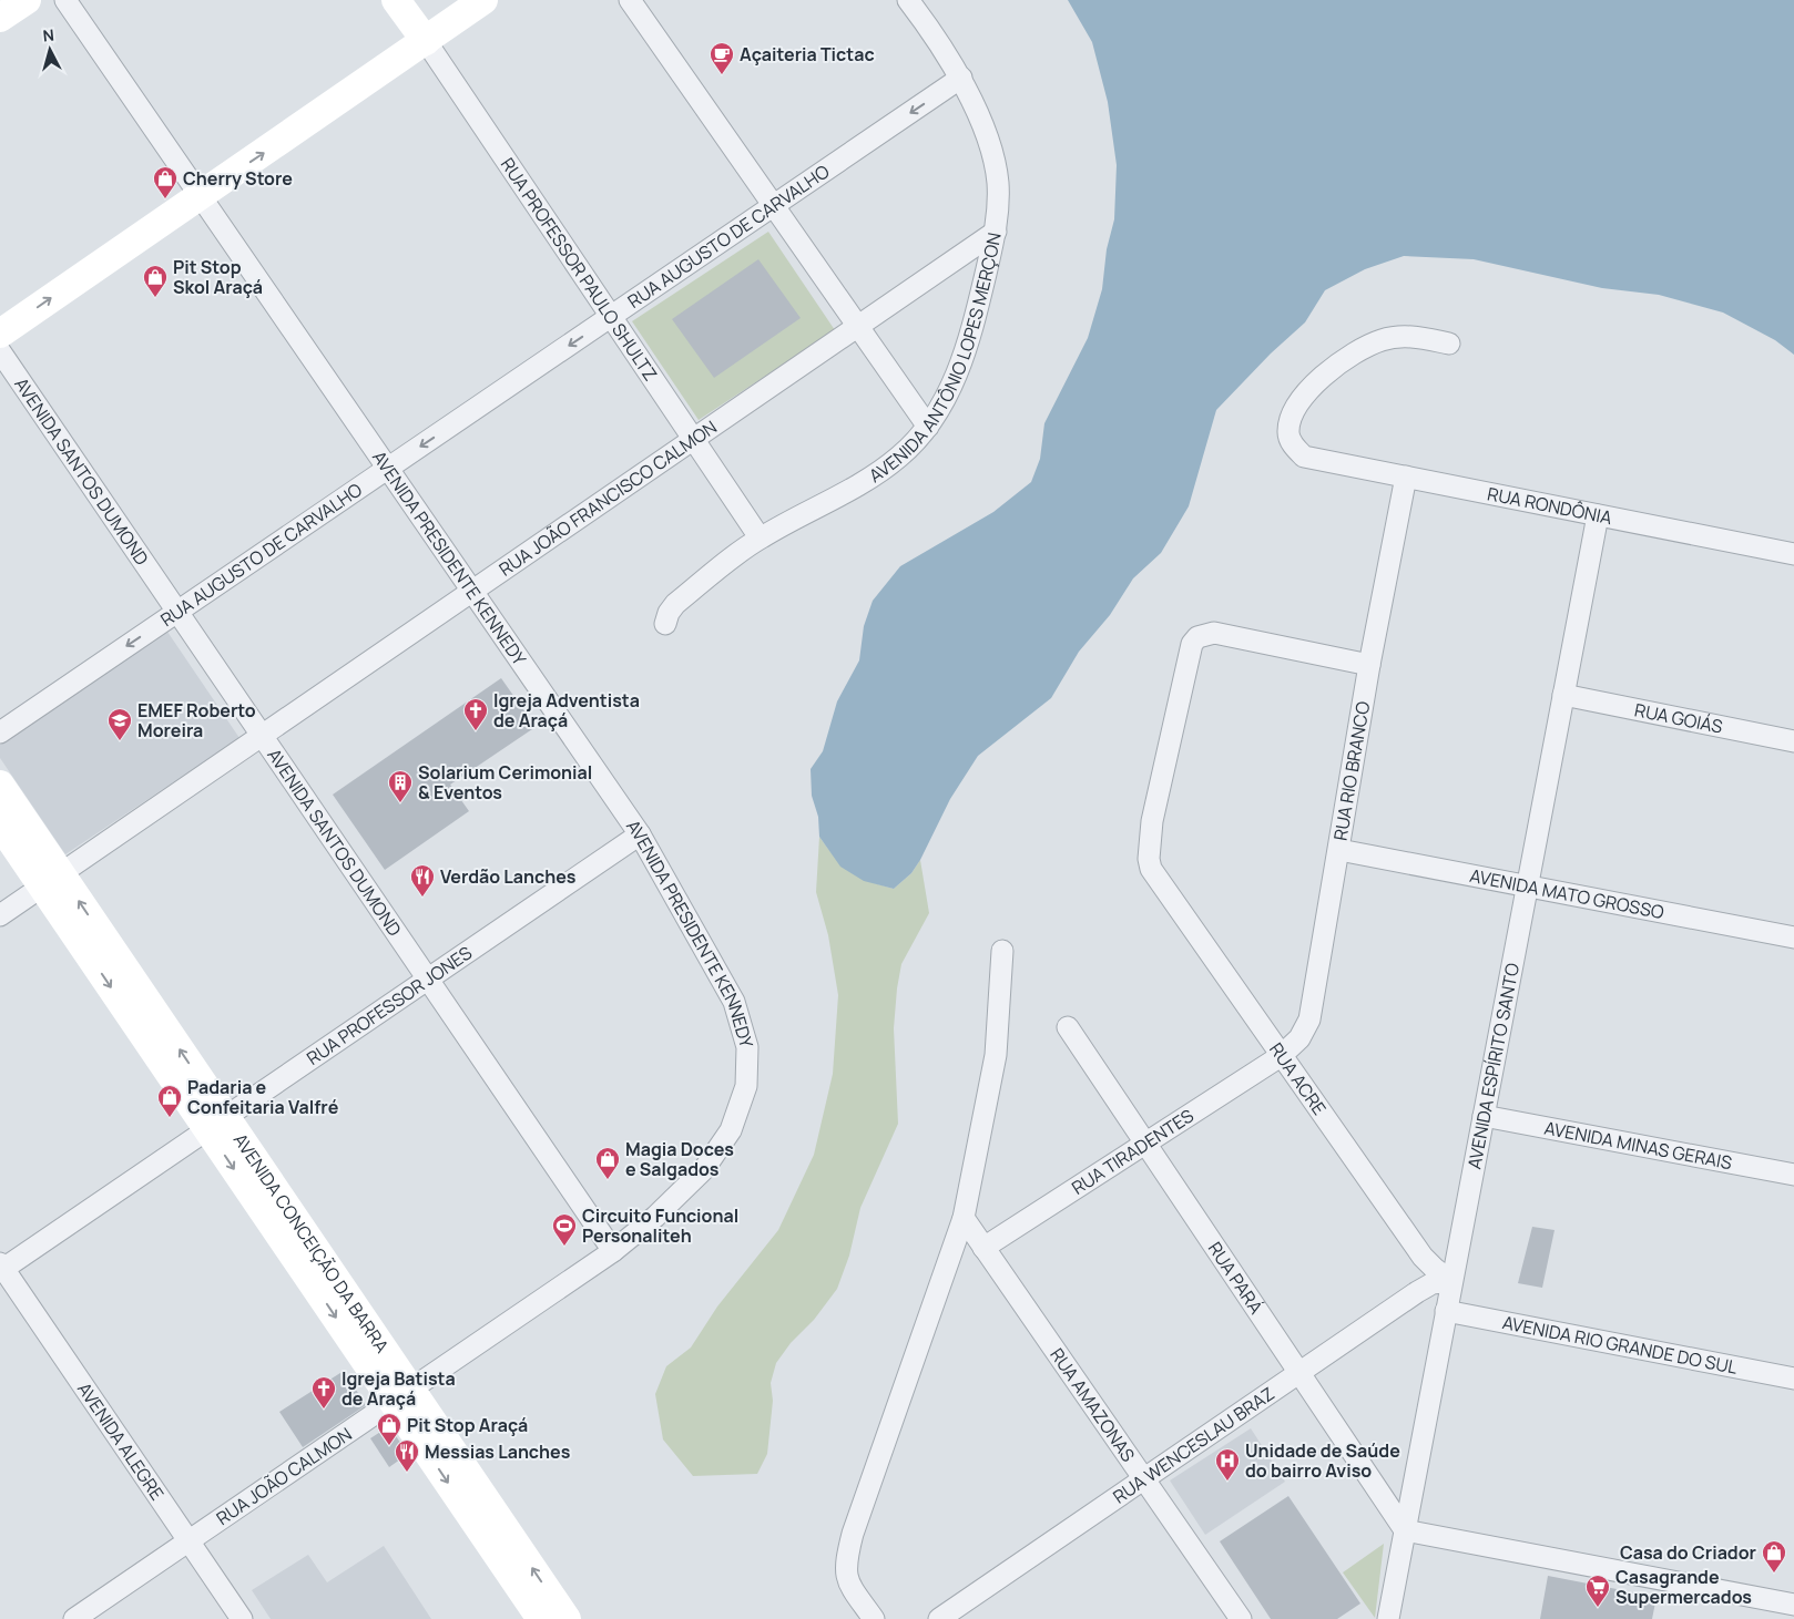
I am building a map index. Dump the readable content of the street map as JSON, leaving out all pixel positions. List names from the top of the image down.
{
  "streets": {
    "street": [
      "RUA AUGUSTO DE CARVALHO",
      "RUA PROFESSOR PAULO SHULTZ",
      "AVENIDA ANTÔNIO LOPES MERÇON",
      "AVENIDA SANTOS DUMOND",
      "RUA JOÃO FRANCISCO CALMON",
      "RUA RONDÔNIA",
      "AVENIDA PRESIDENTE KENNEDY",
      "RUA GOIÁS",
      "RUA RIO BRANCO",
      "AVENIDA MATO GROSSO",
      "RUA PROFESSOR JONES",
      "AVENIDA ESPÍRITO SANTO",
      "RUA ACRE",
      "AVENIDA MINAS GERAIS",
      "RUA TIRADENTES",
      "AVENIDA CONCEIÇÃO DA BARRA",
      "RUA PARÁ",
      "AVENIDA RIO GRANDE DO SUL",
      "RUA AMAZONAS",
      "AVENIDA ALEGRE",
      "RUA WENCESLAU BRAZ",
      "RUA JOÃO CALMON"
    ]
  },
  "crossings": [
    ["RUA AUGUSTO DE CARVALHO", "RUA PROFESSOR PAULO SHULTZ"],
    ["RUA AUGUSTO DE CARVALHO", "AVENIDA ANTÔNIO LOPES MERÇON"],
    ["RUA AUGUSTO DE CARVALHO", "AVENIDA SANTOS DUMOND"],
    ["RUA AUGUSTO DE CARVALHO", "AVENIDA PRESIDENTE KENNEDY"],
    ["RUA PROFESSOR PAULO SHULTZ", "AVENIDA ANTÔNIO LOPES MERÇON"],
    ["RUA PROFESSOR PAULO SHULTZ", "RUA JOÃO FRANCISCO CALMON"],
    ["AVENIDA ANTÔNIO LOPES MERÇON", "RUA JOÃO FRANCISCO CALMON"],
    ["AVENIDA SANTOS DUMOND", "RUA JOÃO FRANCISCO CALMON"],
    ["AVENIDA SANTOS DUMOND", "RUA PROFESSOR JONES"],
    ["AVENIDA SANTOS DUMOND", "RUA JOÃO CALMON"],
    ["RUA JOÃO FRANCISCO CALMON", "AVENIDA PRESIDENTE KENNEDY"],
    ["RUA JOÃO FRANCISCO CALMON", "AVENIDA CONCEIÇÃO DA BARRA"],
    ["RUA RONDÔNIA", "RUA RIO BRANCO"],
    ["RUA RONDÔNIA", "AVENIDA ESPÍRITO SANTO"],
    ["AVENIDA PRESIDENTE KENNEDY", "RUA PROFESSOR JONES"],
    ["AVENIDA PRESIDENTE KENNEDY", "RUA JOÃO CALMON"],
    ["RUA GOIÁS", "AVENIDA ESPÍRITO SANTO"],
    ["RUA RIO BRANCO", "AVENIDA MATO GROSSO"],
    ["RUA RIO BRANCO", "RUA ACRE"],
    ["RUA RIO BRANCO", "RUA TIRADENTES"],
    ["AVENIDA MATO GROSSO", "AVENIDA ESPÍRITO SANTO"],
    ["RUA PROFESSOR JONES", "AVENIDA CONCEIÇÃO DA BARRA"],
    ["RUA PROFESSOR JONES", "AVENIDA ALEGRE"],
    ["AVENIDA ESPÍRITO SANTO", "RUA ACRE"],
    ["AVENIDA ESPÍRITO SANTO", "AVENIDA MINAS GERAIS"],
    ["AVENIDA ESPÍRITO SANTO", "RUA PARÁ"],
    ["AVENIDA ESPÍRITO SANTO", "AVENIDA RIO GRANDE DO SUL"],
    ["AVENIDA ESPÍRITO SANTO", "RUA WENCESLAU BRAZ"],
    ["RUA ACRE", "RUA TIRADENTES"],
    ["RUA ACRE", "RUA WENCESLAU BRAZ"],
    ["RUA TIRADENTES", "RUA PARÁ"],
    ["RUA TIRADENTES", "RUA AMAZONAS"],
    ["AVENIDA CONCEIÇÃO DA BARRA", "RUA JOÃO CALMON"],
    ["RUA PARÁ", "RUA WENCESLAU BRAZ"],
    ["RUA AMAZONAS", "RUA WENCESLAU BRAZ"],
    ["AVENIDA ALEGRE", "RUA JOÃO CALMON"]
  ],
  "one_way": ["RUA AUGUSTO DE CARVALHO"],
  "places": {
    "cafe": ["Açaiteria Tictac"],
    "shop": [
      "Cherry Store",
      "Pit Stop Skol Araçá",
      "Padaria e Confeitaria Valfré",
      "Magia Doces e Salgados",
      "Pit Stop Araçá",
      "Casa do Criador"
    ],
    "church": ["Igreja Adventista de Araçá", "Igreja Batista de Araçá"],
    "school or university": ["EMEF Roberto Moreira"],
    "building": ["Solarium Cerimonial & Eventos"],
    "restaurant": ["Verdão Lanches", "Messias Lanches"],
    "sports": ["Circuito Funcional Personaliteh"],
    "hospital": ["Unidade de Saúde do bairro Aviso"],
    "supermarket": ["Casagrande Supermercados"]
  },
  "north": "top"
}
